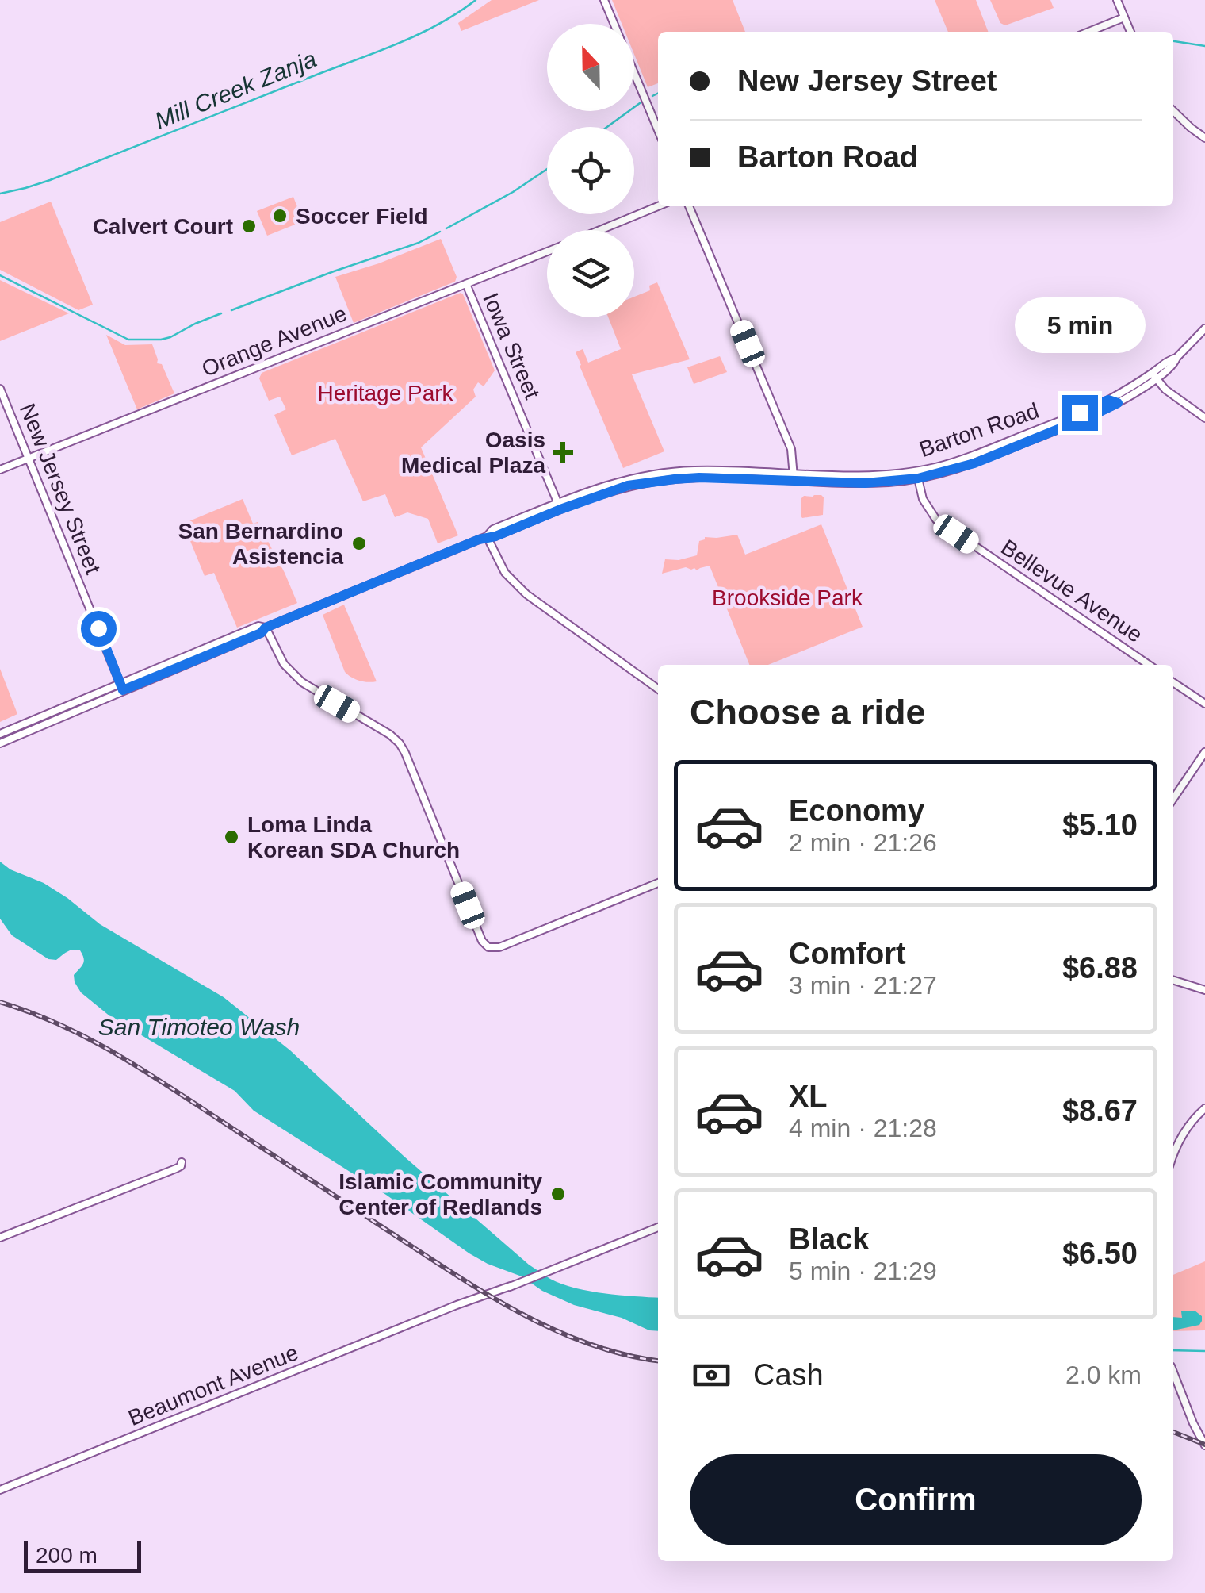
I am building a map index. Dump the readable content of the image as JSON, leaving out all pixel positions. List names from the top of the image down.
{
  "streets": {
    "main road": [
      "Orange Avenue",
      "Iowa Street",
      "Barton Road",
      "New Jersey Street",
      "Bellevue Avenue",
      "Beaumont Avenue"
    ]
  },
  "crossings": [
    ["Orange Avenue", "Iowa Street"],
    ["Orange Avenue", "New Jersey Street"],
    ["Iowa Street", "Barton Road"],
    ["Barton Road", "New Jersey Street"],
    ["Barton Road", "Bellevue Avenue"]
  ],
  "water": ["Mill Creek Zanja", "San Timoteo Wash"],
  "parks": ["Heritage Park", "Brookside Park"],
  "places": {
    "other": [
      "Soccer Field",
      "Calvert Court",
      "San Bernardino Asistencia",
      "Loma Linda Korean SDA Church",
      "Islamic Community Center of Redlands"
    ],
    "health": ["Oasis Medical Plaza"]
  },
  "scale_bar": "200 m",
  "north": "top",
  "page": {
    "banner": ["New Jersey Street", "Barton Road"],
    "bubble": "5 min",
    "heading": "Choose a ride",
    "list": [
      {
        "name": "Economy",
        "note": "2 min · 21:26",
        "value": "$5.10"
      },
      {
        "name": "Comfort",
        "note": "3 min · 21:27",
        "value": "$6.88"
      },
      {
        "name": "XL",
        "note": "4 min · 21:28",
        "value": "$8.67"
      },
      {
        "name": "Black",
        "note": "5 min · 21:29",
        "value": "$6.50"
      }
    ],
    "pay": ["Cash", "2.0 km"],
    "buttons": "Confirm",
    "scale": "200 m"
  }
}
